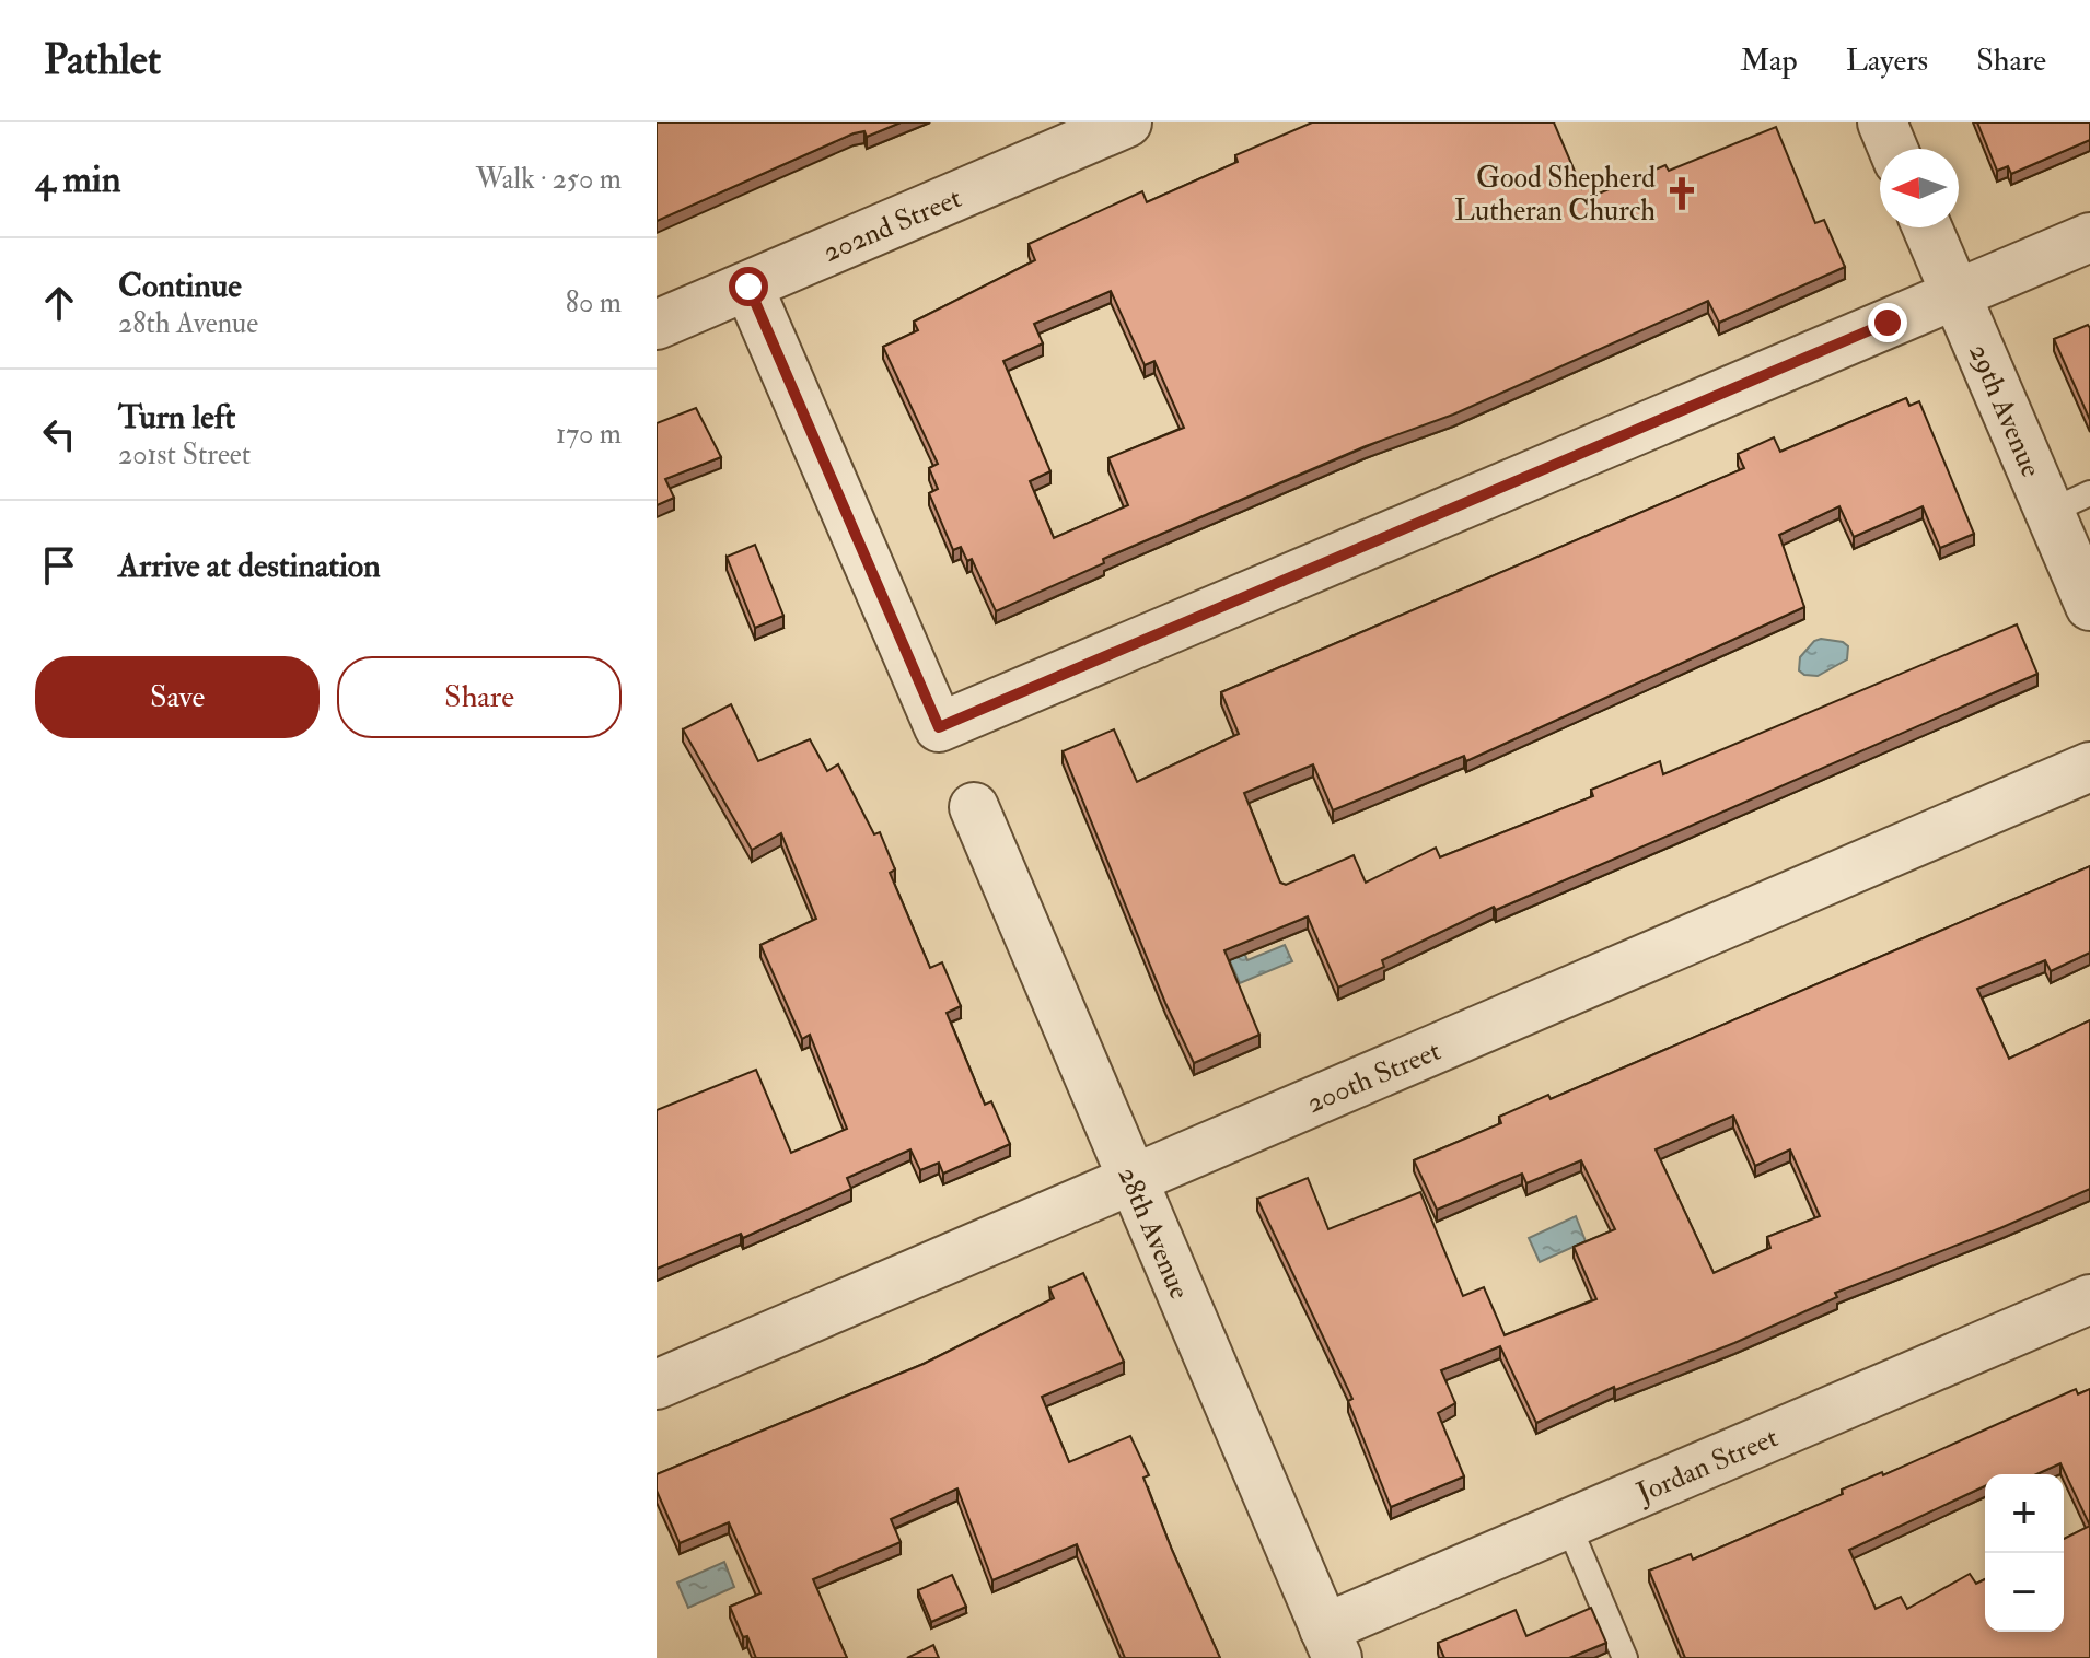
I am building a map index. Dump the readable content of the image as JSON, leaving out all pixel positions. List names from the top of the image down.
{
  "streets": {
    "street": [
      "202nd Street",
      "29th Avenue",
      "200th Street",
      "28th Avenue",
      "Jordan Street"
    ]
  },
  "crossings": [
    ["200th Street", "28th Avenue"],
    ["28th Avenue", "Jordan Street"]
  ],
  "places": {
    "church": ["Good Shepherd Lutheran Church"]
  },
  "north": "left",
  "page": {
    "header": "Pathlet",
    "nav": ["Map", "Layers", "Share"],
    "heading": ["4 min", "Walk · 250 m"],
    "list": [
      ["Continue", "28th Avenue", "80 m"],
      ["Turn left", "201st Street", "170 m"],
      "Arrive at destination"
    ],
    "buttons": ["Save", "Share"],
    "map_buttons": ["+", "−"]
  }
}
